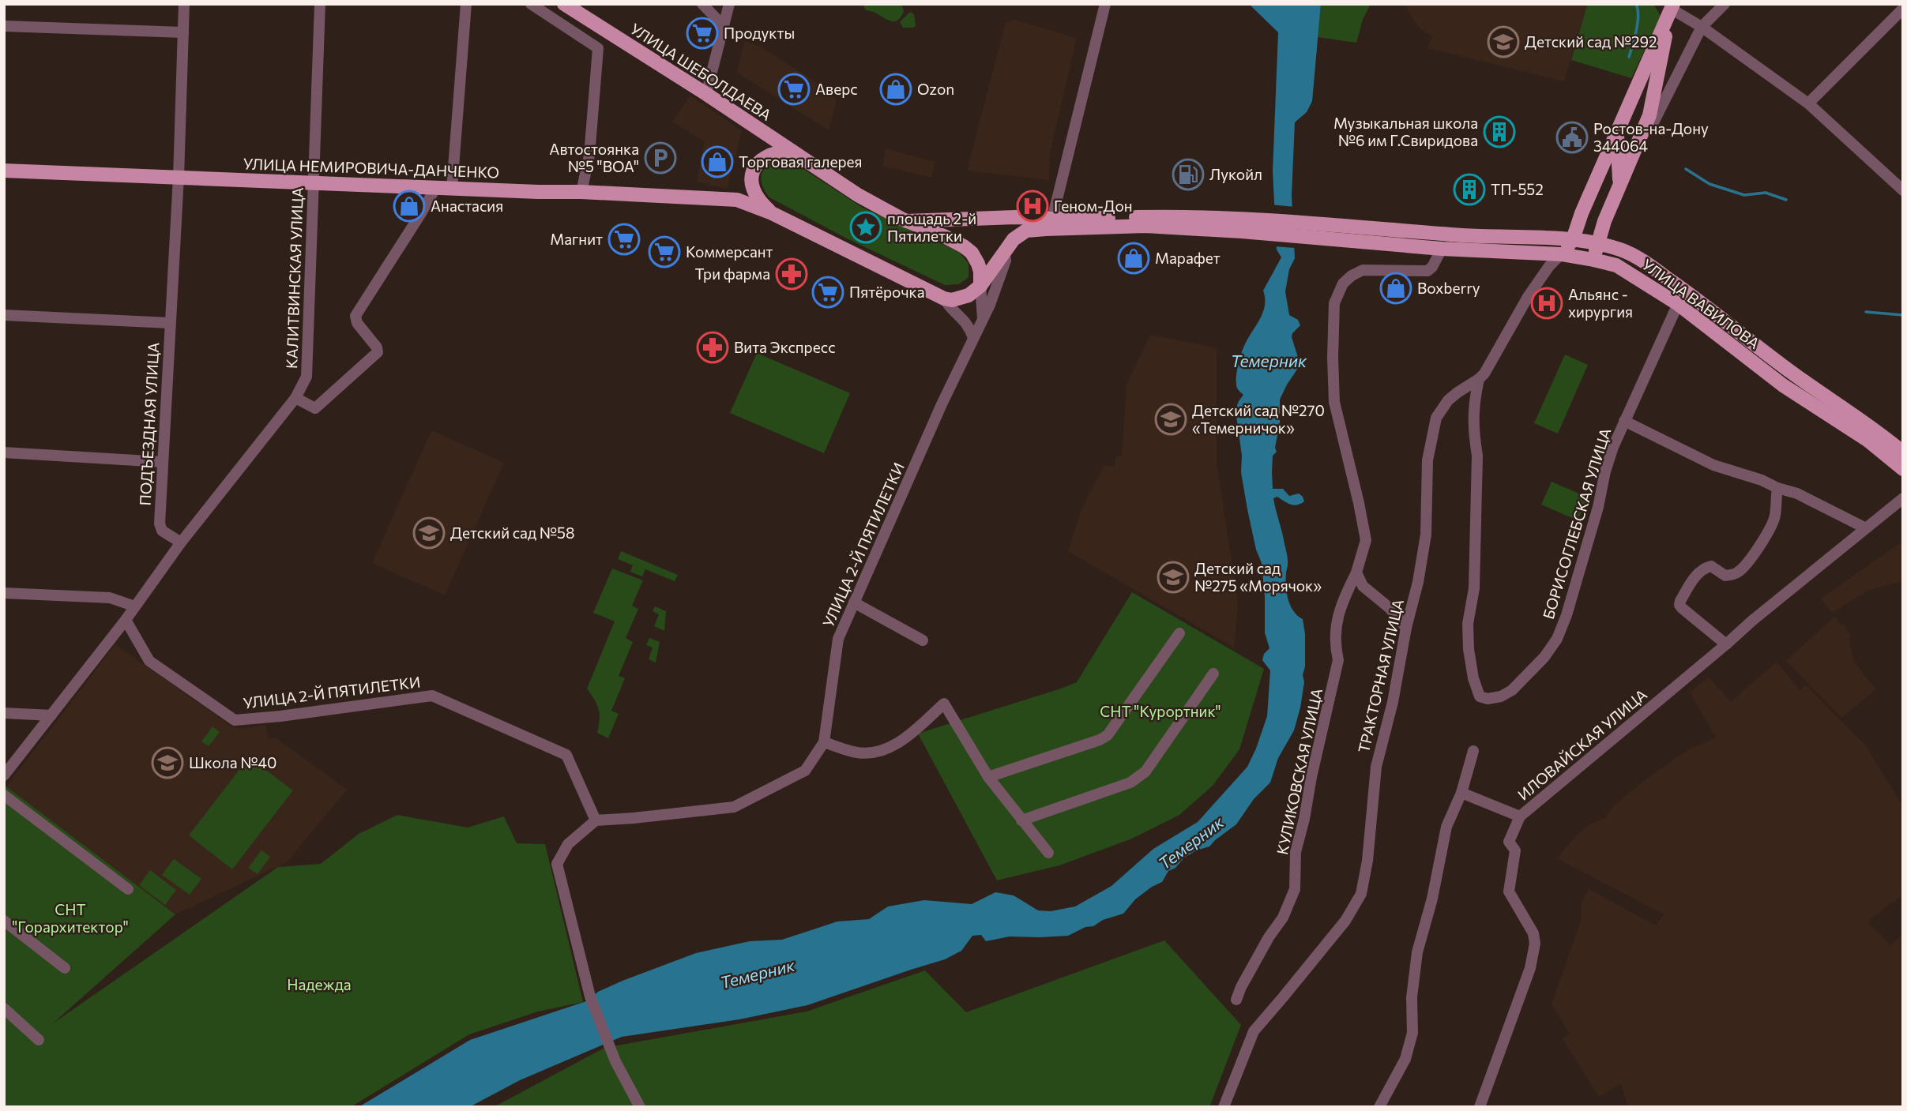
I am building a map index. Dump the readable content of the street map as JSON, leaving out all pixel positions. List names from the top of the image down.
{
  "streets": {
    "main road": ["УЛИЦА ШЕБОЛДАЕВА", "УЛИЦА НЕМИРОВИЧА-ДАНЧЕНКО", "УЛИЦА ВАВИЛОВА"],
    "street": [
      "КАЛИТВИНСКАЯ УЛИЦА",
      "ПОДЪЕЗДНАЯ УЛИЦА",
      "БОРИСОГЛЕБСКАЯ УЛИЦА",
      "УЛИЦА 2-Й ПЯТИЛЕТКИ",
      "ТРАКТОРНАЯ УЛИЦА",
      "ИЛОВАЙСКАЯ УЛИЦА",
      "КУЛИКОВСКАЯ УЛИЦА"
    ]
  },
  "crossings": [
    ["УЛИЦА НЕМИРОВИЧА-ДАНЧЕНКО", "КАЛИТВИНСКАЯ УЛИЦА"],
    ["УЛИЦА НЕМИРОВИЧА-ДАНЧЕНКО", "ПОДЪЕЗДНАЯ УЛИЦА"],
    ["КАЛИТВИНСКАЯ УЛИЦА", "ПОДЪЕЗДНАЯ УЛИЦА"],
    ["УЛИЦА ВАВИЛОВА", "БОРИСОГЛЕБСКАЯ УЛИЦА"],
    ["УЛИЦА ВАВИЛОВА", "ТРАКТОРНАЯ УЛИЦА"],
    ["УЛИЦА ВАВИЛОВА", "КУЛИКОВСКАЯ УЛИЦА"],
    ["БОРИСОГЛЕБСКАЯ УЛИЦА", "ТРАКТОРНАЯ УЛИЦА"]
  ],
  "water": ["Темерник"],
  "parks": ["СНТ \"Курортник\"", "СНТ \"Горархитектор\"", "Надежда"],
  "places": {
    "supermarket": [
      "Продукты",
      "Аверс",
      "Магнит",
      "Коммерсант",
      "Пятёрочка"
    ],
    "school or university": [
      "Детский сад №292",
      "Детский сад №270 «Темерничок»",
      "Детский сад №58",
      "Детский сад №275 «Морячок»",
      "Школа №40"
    ],
    "shop": [
      "Ozon",
      "Торговая галерея",
      "Анастасия",
      "Марафет",
      "Boxberry"
    ],
    "building": ["Музыкальная школа №6 им Г.Свиридова", "ТП-552"],
    "public building": ["Ростов-на-Дону 344064"],
    "parking": ["Автостоянка №5 \"ВОА\""],
    "fuel station": ["Лукойл"],
    "hospital": ["Геном-Дон", "Альянс - хирургия"],
    "place": ["площадь 2-й Пятилетки"],
    "pharmacy": ["Три фарма", "Вита Экспресс"]
  }
}
